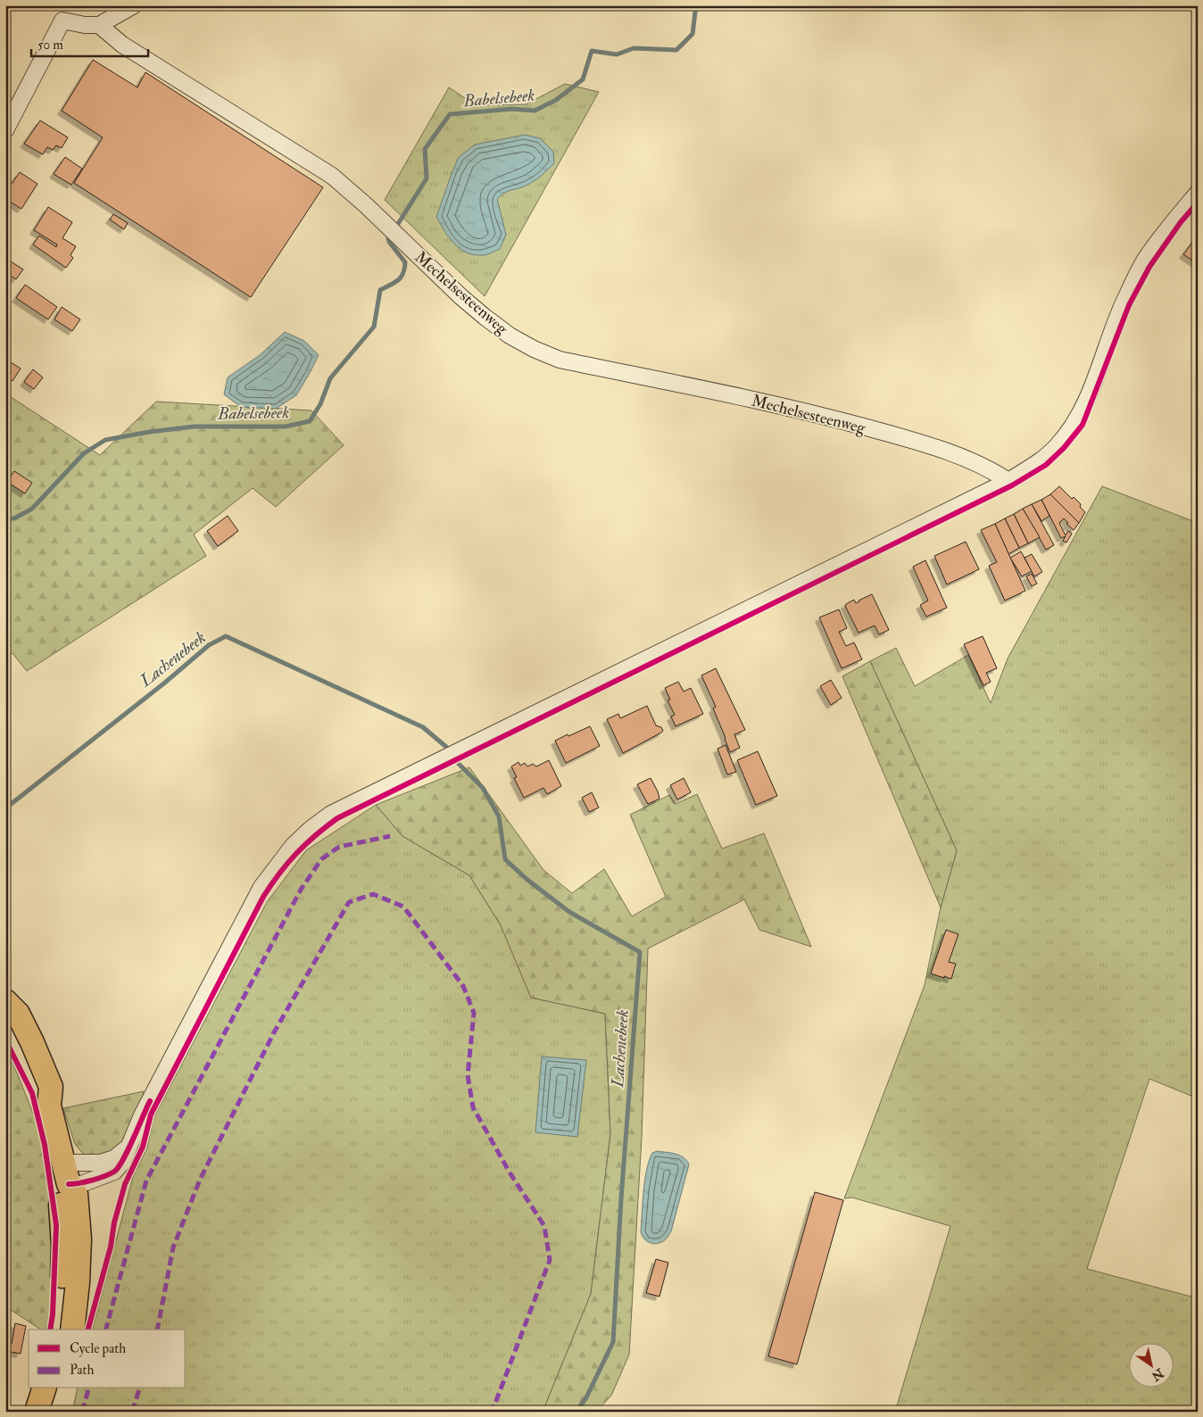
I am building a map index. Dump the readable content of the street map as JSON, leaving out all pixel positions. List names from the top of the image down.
{
  "streets": {
    "street": ["Mechelsesteenweg"]
  },
  "water": ["Babelsebeek", "Lachenebeek"],
  "legend": ["Cycle path", "Path"],
  "scale_bar": "50 m",
  "north": "bottom right"
}
